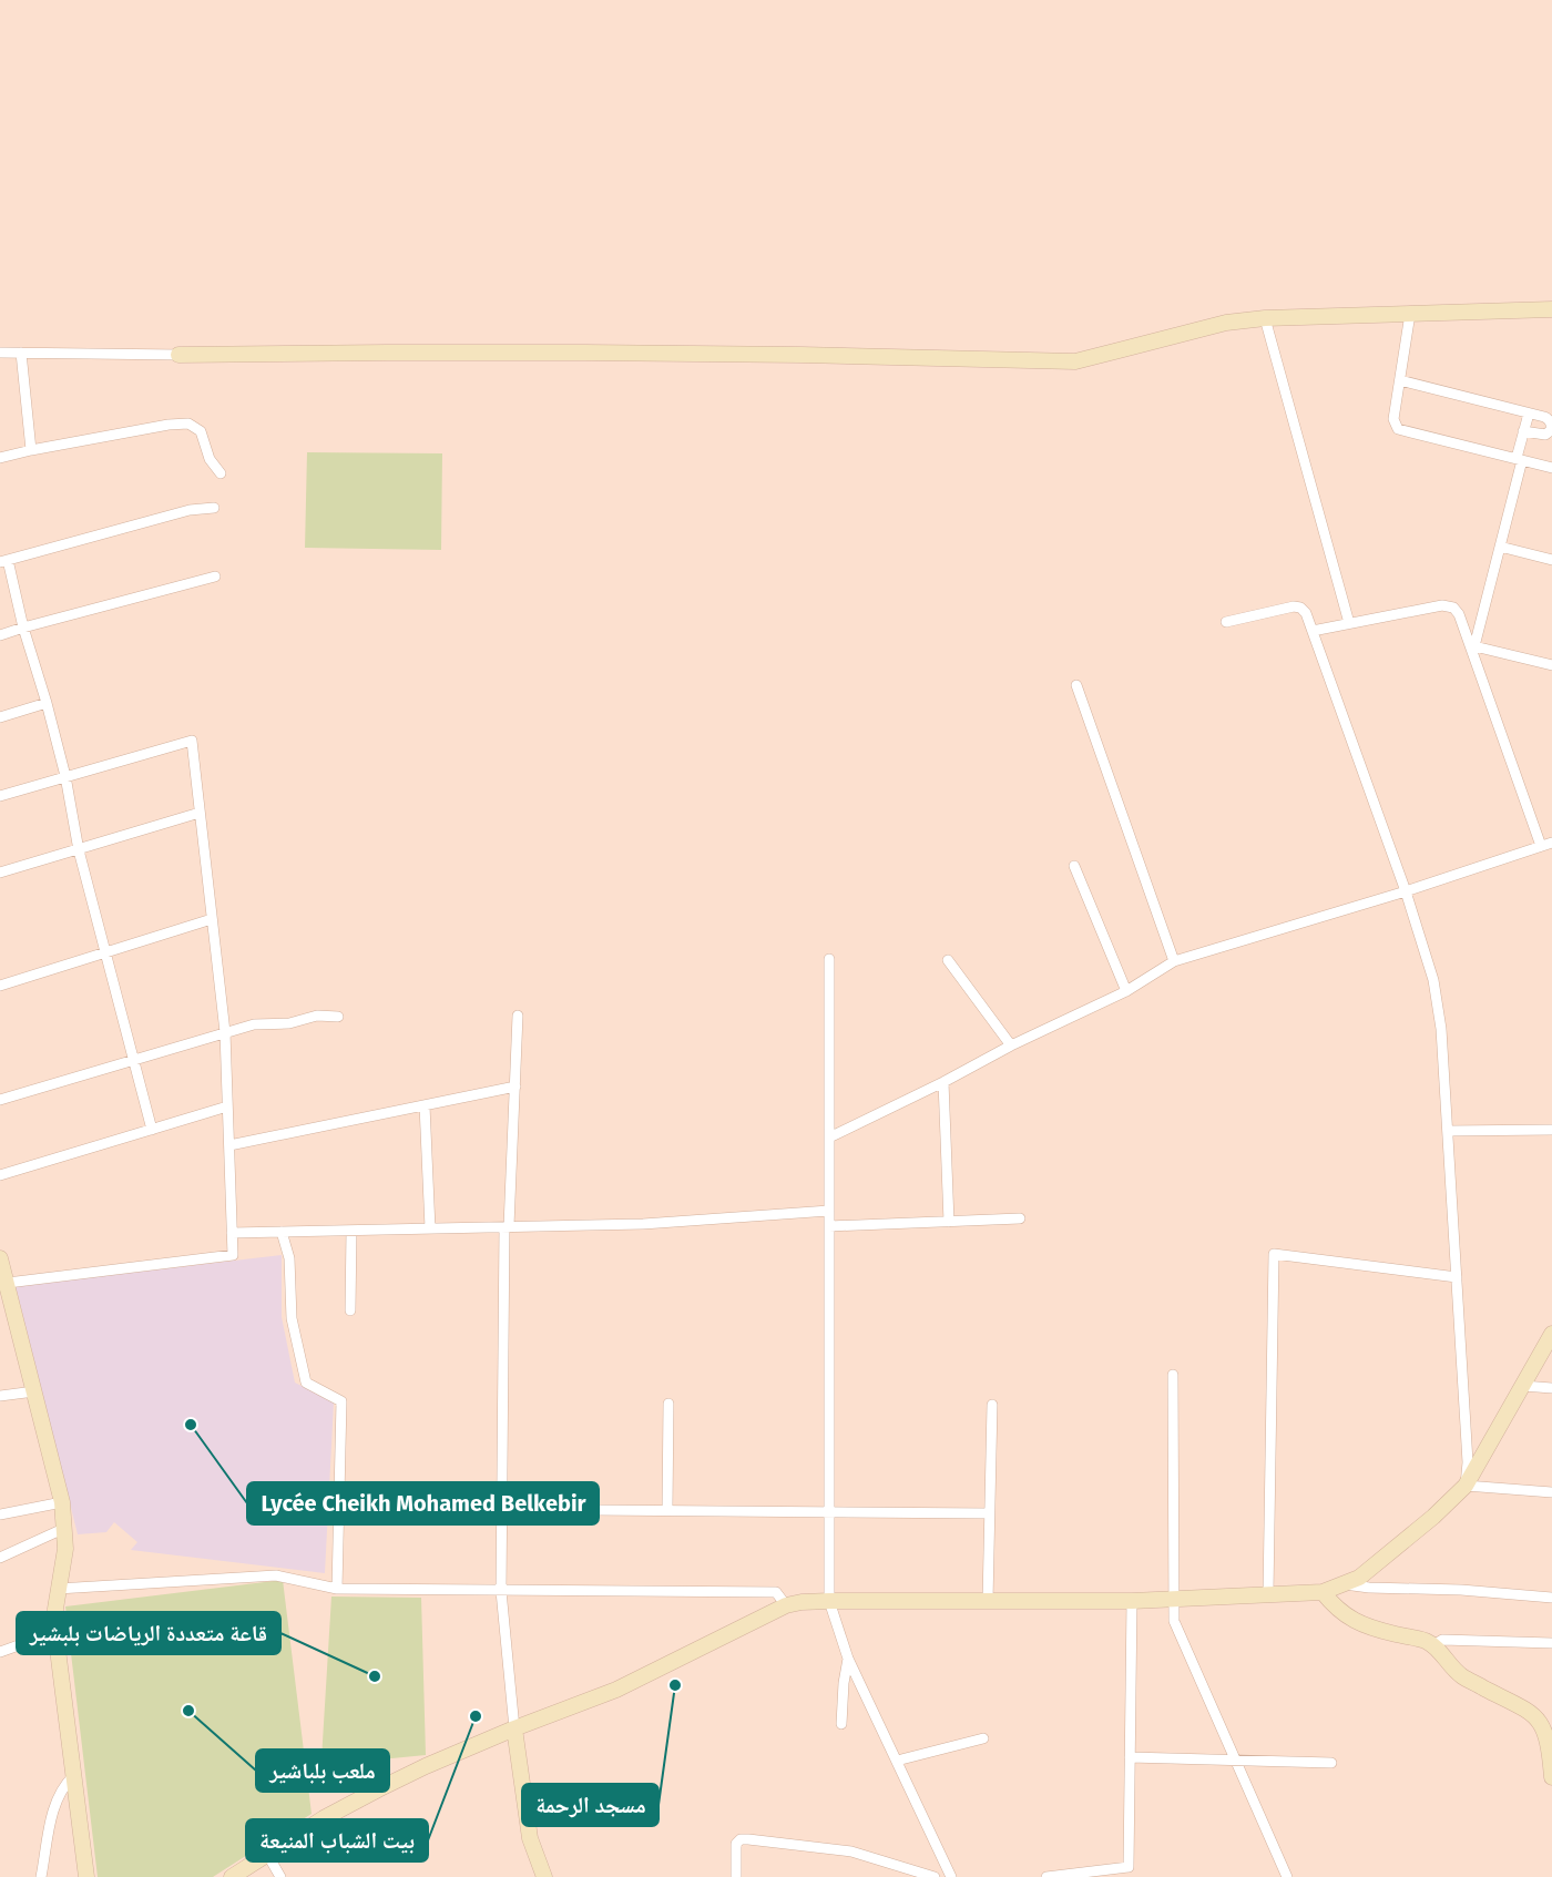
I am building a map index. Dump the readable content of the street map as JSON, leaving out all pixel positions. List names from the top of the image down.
{
  "places": [
    "Lycée Cheikh Mohamed Belkebir",
    "قاعة متعددة الرياضات بلبشير",
    "مسجد الرحمة",
    "ملعب بلباشير",
    "بيت الشباب المنيعة"
  ]
}
